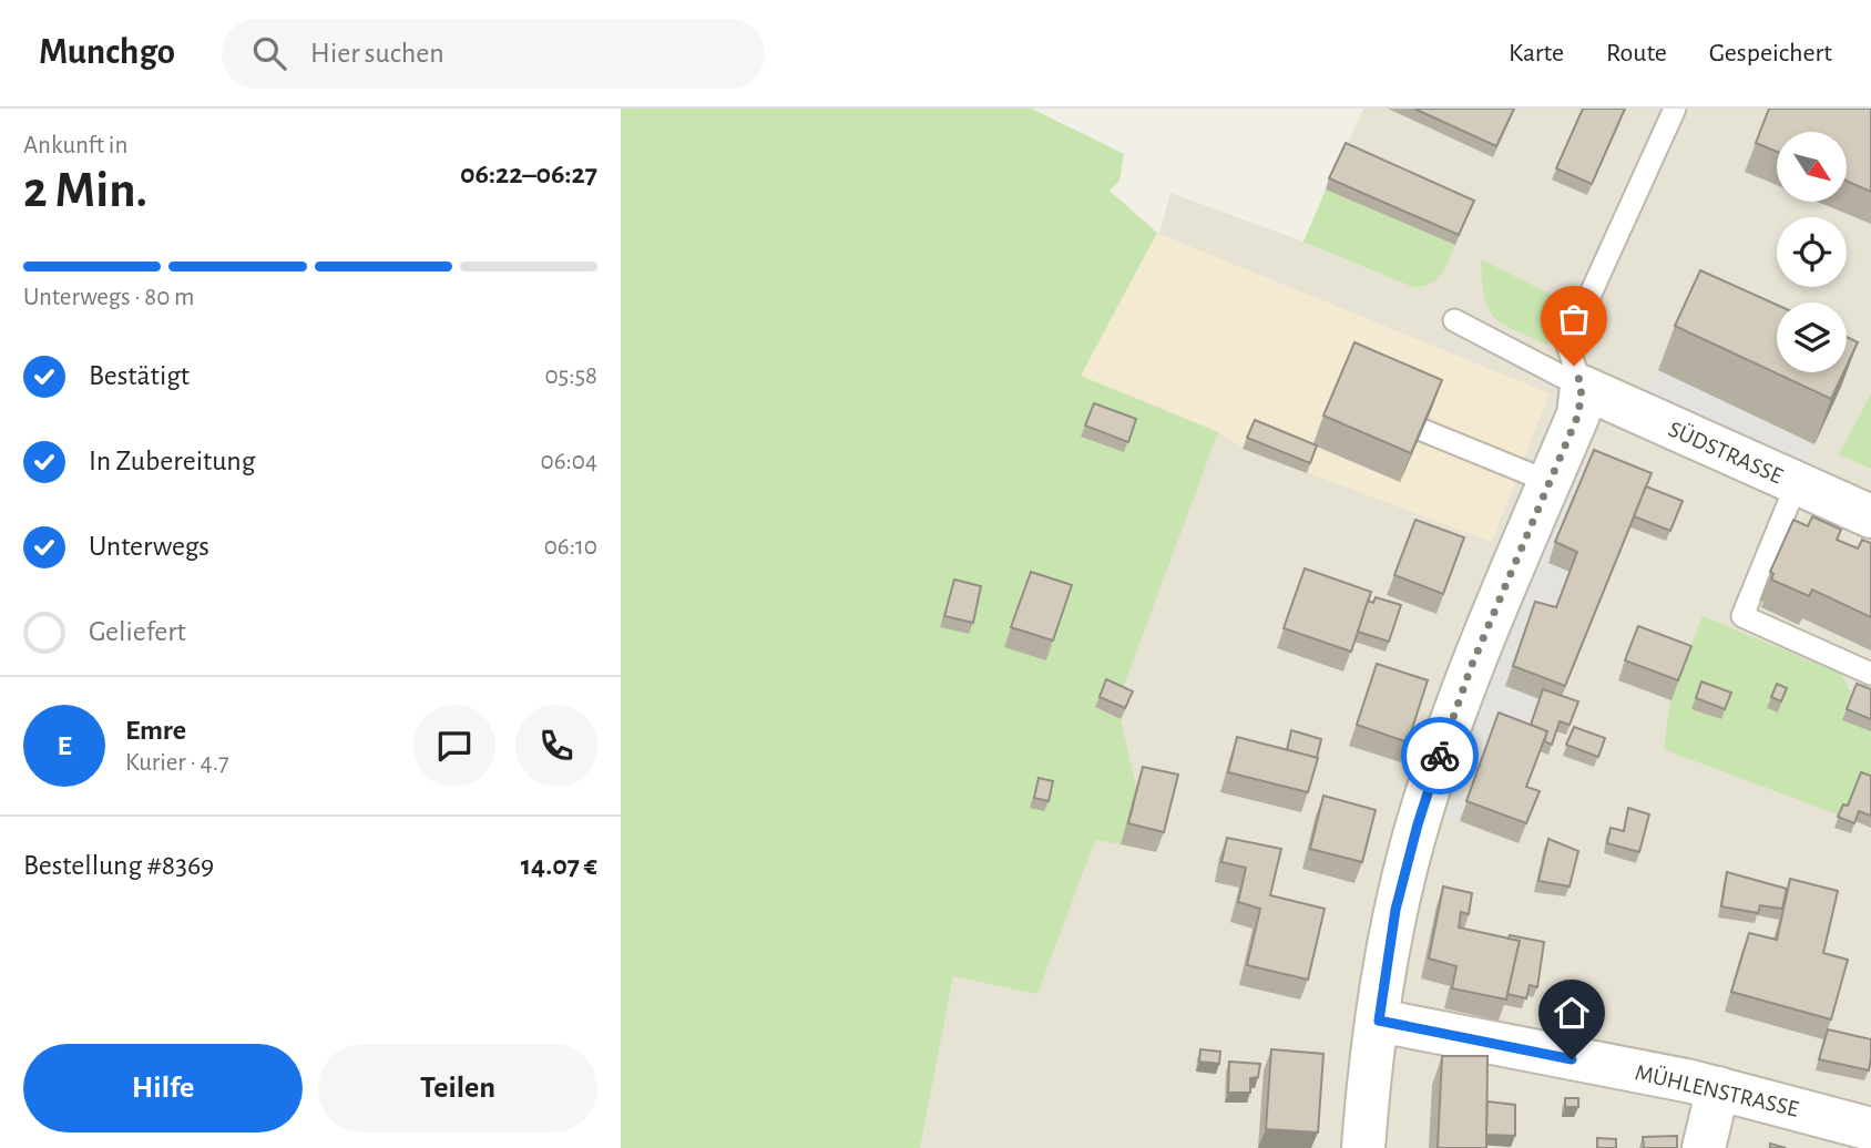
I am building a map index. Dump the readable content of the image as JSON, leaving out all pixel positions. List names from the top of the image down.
{
  "streets": {
    "street": ["SÜDSTRASSE", "MÜHLENSTRASSE"]
  },
  "north": "bottom right",
  "page": {
    "header": "Munchgo",
    "search": "Hier suchen",
    "nav": ["Karte", "Route", "Gespeichert"],
    "heading": ["2 Min.", "Ankunft in", "06:22–06:27"],
    "panel": [
      "Emre",
      "Kurier · 4.7",
      "Bestellung #8369",
      "14.07 €"
    ],
    "bar": "Unterwegs · 80 m",
    "list": [
      ["Bestätigt", "05:58"],
      ["In Zubereitung", "06:04"],
      ["Unterwegs", "06:10"],
      "Geliefert"
    ],
    "round": "E",
    "buttons": ["Hilfe", "Teilen"]
  }
}
